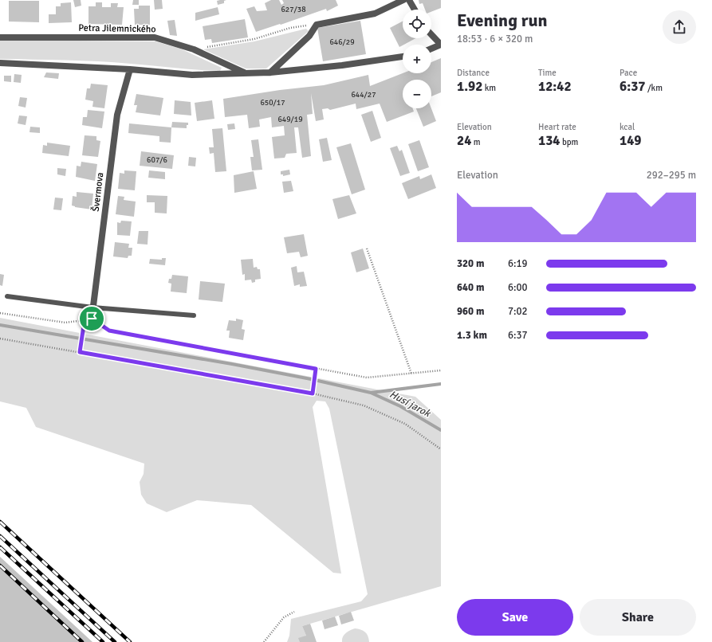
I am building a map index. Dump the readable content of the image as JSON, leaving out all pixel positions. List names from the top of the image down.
{
  "streets": {
    "street": ["Petra Jilemnického", "Švermova"]
  },
  "crossings": [
    ["Petra Jilemnického", "Švermova"]
  ],
  "water": ["Husí jarok"],
  "house_numbers": [
    "627/38",
    "646/29",
    "644/27",
    "650/17",
    "649/19",
    "607/6"
  ],
  "page": {
    "heading": ["Evening run", "18:53 · 6 × 320 m"],
    "map_buttons": ["+", "−"],
    "stats": [
      ["Distance", "1.92 km"],
      ["Time", "12:42"],
      ["Pace", "6:37 /km"],
      ["Elevation", "24 m"],
      ["Heart rate", "134 bpm"],
      ["kcal", "149"]
    ],
    "chart": ["Elevation", "292–295 m"],
    "list": [
      {
        "name": "320 m",
        "note": "6:19"
      },
      {
        "name": "640 m",
        "note": "6:00"
      },
      {
        "name": "960 m",
        "note": "7:02"
      },
      {
        "name": "1.3 km",
        "note": "6:37"
      }
    ],
    "buttons": ["Save", "Share"]
  }
}
